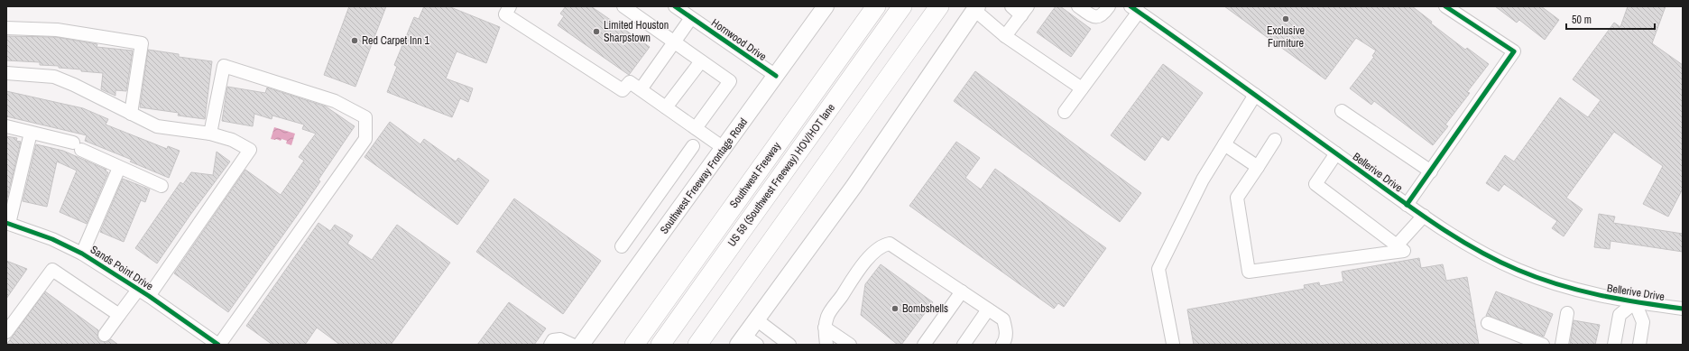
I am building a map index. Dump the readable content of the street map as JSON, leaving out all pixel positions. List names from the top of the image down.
{
  "streets": {
    "highway": ["Southwest Freeway", "US 59 (Southwest Freeway) HOV/HOT lane"],
    "main road": ["Southwest Freeway Frontage Road"],
    "street": ["Hornwood Drive", "Bellerive Drive", "Sands Point Drive"]
  },
  "crossings": [
    ["Hornwood Drive", "Southwest Freeway Frontage Road"]
  ],
  "places": [
    "Exclusive Furniture",
    "Limited Houston Sharpstown",
    "Red Carpet Inn 1",
    "Bombshells"
  ],
  "scale_bar": "50 m"
}
